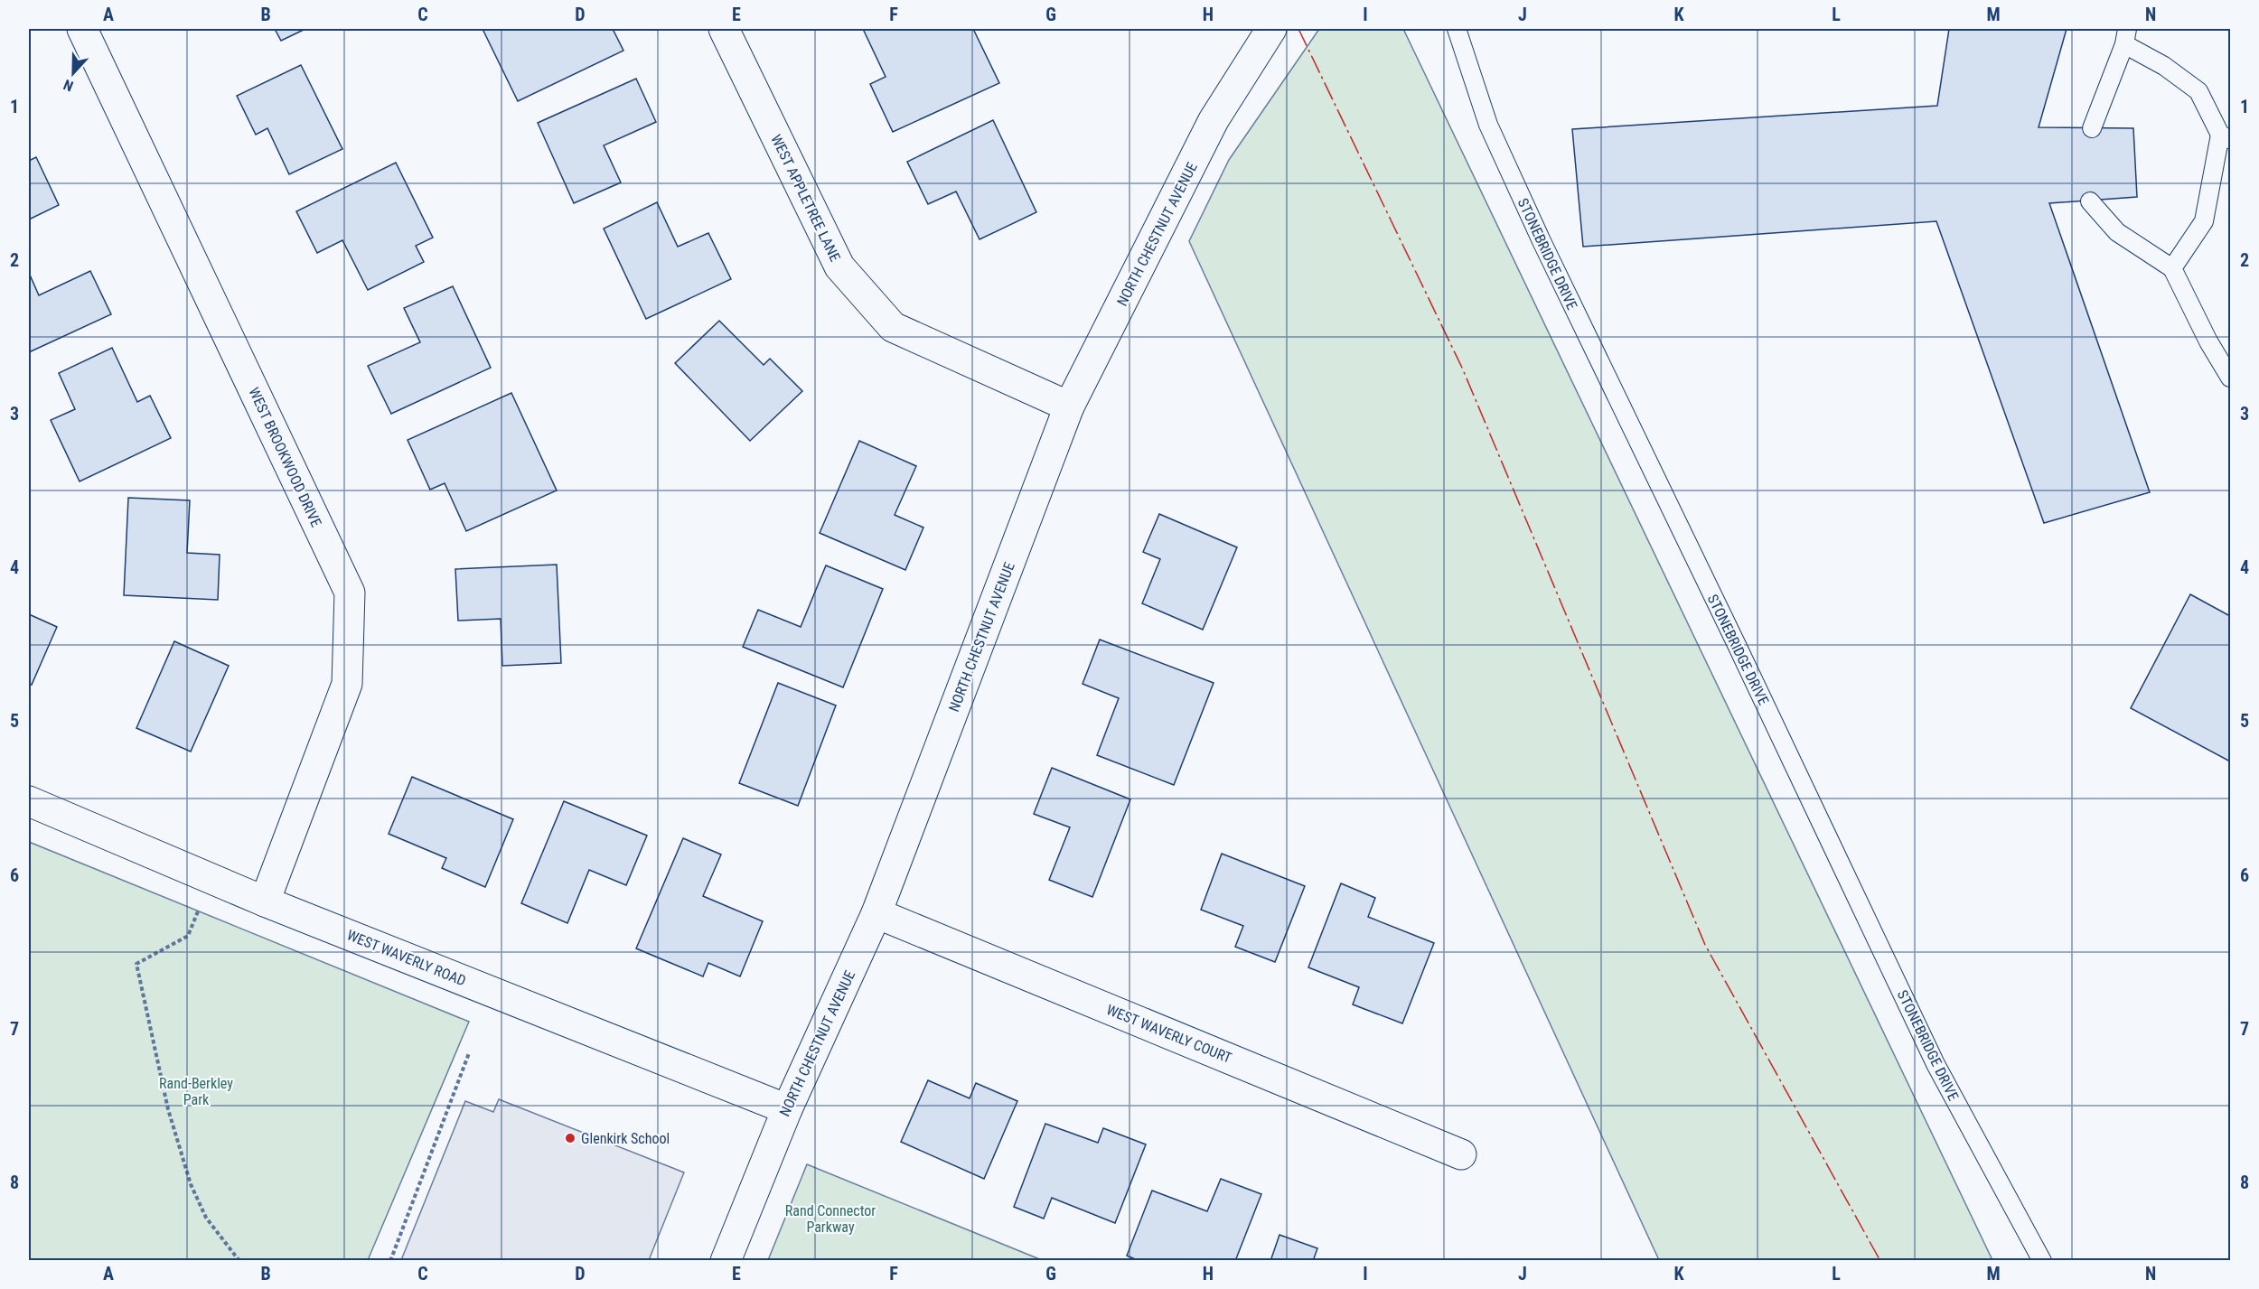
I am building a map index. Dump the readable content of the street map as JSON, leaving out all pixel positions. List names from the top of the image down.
{
  "streets": {
    "street": [
      "WEST APPLETREE LANE",
      "NORTH CHESTNUT AVENUE",
      "WEST BROOKWOOD DRIVE",
      "WEST WAVERLY ROAD",
      "WEST WAVERLY COURT"
    ],
    "lane": ["STONEBRIDGE DRIVE"]
  },
  "crossings": [
    ["WEST APPLETREE LANE", "NORTH CHESTNUT AVENUE"],
    ["NORTH CHESTNUT AVENUE", "WEST WAVERLY ROAD"],
    ["NORTH CHESTNUT AVENUE", "WEST WAVERLY COURT"],
    ["WEST BROOKWOOD DRIVE", "WEST WAVERLY ROAD"]
  ],
  "parks": ["Rand-Berkley Park", "Rand Connector Parkway"],
  "places": ["Glenkirk School"],
  "north": "bottom",
  "grid": {
    "columns": [
      "A",
      "B",
      "C",
      "D",
      "E",
      "F",
      "G",
      "H",
      "I",
      "J",
      "K",
      "L",
      "M",
      "N"
    ],
    "rows": [
      "1",
      "2",
      "3",
      "4",
      "5",
      "6",
      "7",
      "8"
    ]
  }
}
